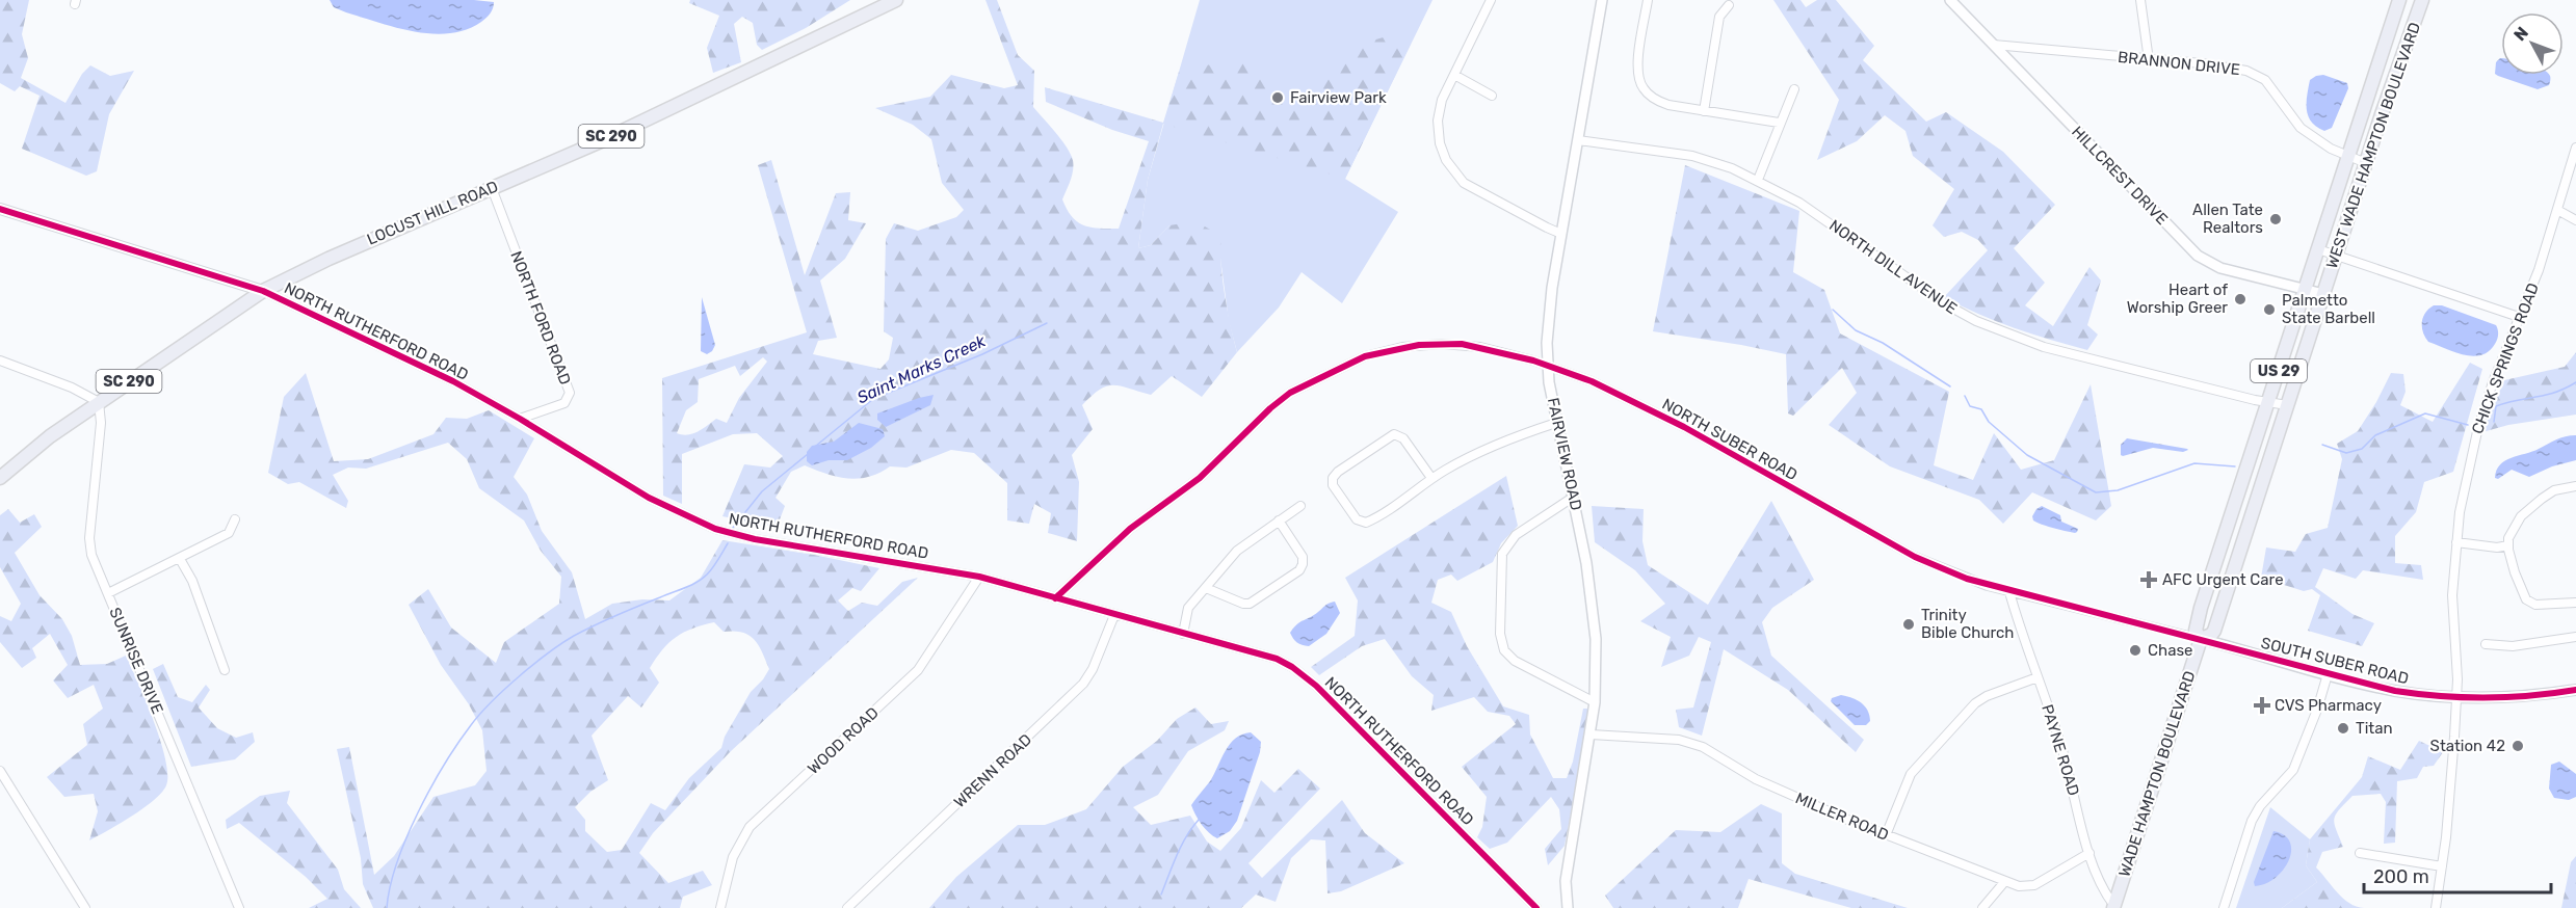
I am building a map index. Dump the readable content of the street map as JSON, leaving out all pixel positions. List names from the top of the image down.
{
  "streets": {
    "main road": [
      "SC 290",
      "WEST WADE HAMPTON BOULEVARD",
      "LOCUST HILL ROAD",
      "US 29",
      "WADE HAMPTON BOULEVARD"
    ],
    "street": [
      "BRANNON DRIVE",
      "HILLCREST DRIVE",
      "NORTH DILL AVENUE",
      "NORTH FORD ROAD",
      "NORTH RUTHERFORD ROAD",
      "CHICK SPRINGS ROAD",
      "NORTH SUBER ROAD",
      "FAIRVIEW ROAD",
      "SUNRISE DRIVE",
      "SOUTH SUBER ROAD",
      "WOOD ROAD",
      "PAYNE ROAD",
      "WRENN ROAD",
      "MILLER ROAD"
    ]
  },
  "crossings": [
    ["BRANNON DRIVE", "WEST WADE HAMPTON BOULEVARD"],
    ["BRANNON DRIVE", "HILLCREST DRIVE"],
    ["WEST WADE HAMPTON BOULEVARD", "HILLCREST DRIVE"],
    ["WEST WADE HAMPTON BOULEVARD", "NORTH DILL AVENUE"],
    ["WEST WADE HAMPTON BOULEVARD", "NORTH SUBER ROAD"],
    ["WEST WADE HAMPTON BOULEVARD", "SOUTH SUBER ROAD"],
    ["WEST WADE HAMPTON BOULEVARD", "WADE HAMPTON BOULEVARD"],
    ["LOCUST HILL ROAD", "NORTH FORD ROAD"],
    ["LOCUST HILL ROAD", "NORTH RUTHERFORD ROAD"],
    ["LOCUST HILL ROAD", "SUNRISE DRIVE"],
    ["NORTH DILL AVENUE", "FAIRVIEW ROAD"],
    ["NORTH FORD ROAD", "NORTH RUTHERFORD ROAD"],
    ["NORTH RUTHERFORD ROAD", "NORTH SUBER ROAD"],
    ["NORTH RUTHERFORD ROAD", "WOOD ROAD"],
    ["NORTH RUTHERFORD ROAD", "WRENN ROAD"],
    ["CHICK SPRINGS ROAD", "SOUTH SUBER ROAD"],
    ["NORTH SUBER ROAD", "FAIRVIEW ROAD"],
    ["NORTH SUBER ROAD", "SOUTH SUBER ROAD"],
    ["NORTH SUBER ROAD", "PAYNE ROAD"],
    ["NORTH SUBER ROAD", "WADE HAMPTON BOULEVARD"],
    ["FAIRVIEW ROAD", "MILLER ROAD"],
    ["SOUTH SUBER ROAD", "WADE HAMPTON BOULEVARD"],
    ["PAYNE ROAD", "WADE HAMPTON BOULEVARD"],
    ["PAYNE ROAD", "MILLER ROAD"]
  ],
  "water": ["Saint Marks Creek"],
  "places": {
    "other": [
      "Fairview Park",
      "Allen Tate Realtors",
      "Heart of Worship Greer",
      "Palmetto State Barbell",
      "Trinity Bible Church",
      "Chase",
      "Titan",
      "Station 42"
    ],
    "health": ["AFC Urgent Care", "CVS Pharmacy"]
  },
  "scale_bar": "200 m",
  "north": "top left"
}
